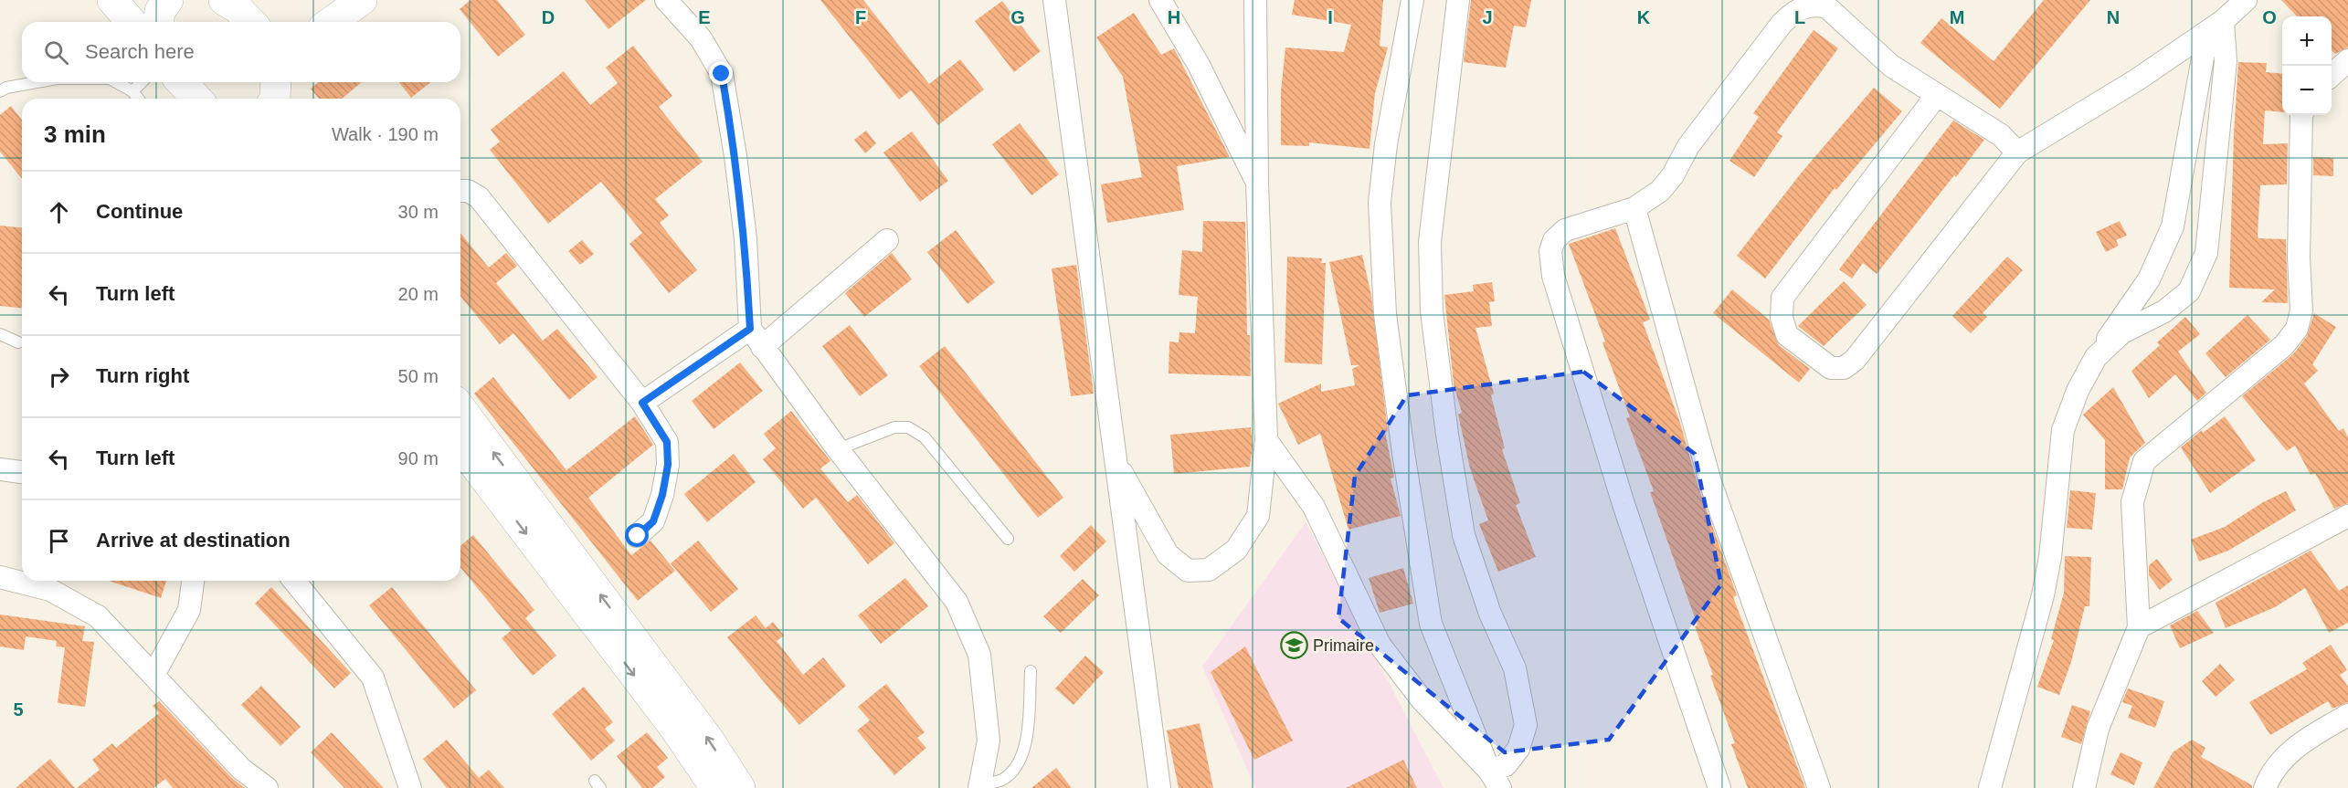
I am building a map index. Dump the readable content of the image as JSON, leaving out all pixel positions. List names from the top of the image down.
{
  "places": {
    "school or university": ["Primaire"]
  },
  "page": {
    "map_buttons": ["+", "−"],
    "search": "Search here",
    "heading": ["3 min", "Walk · 190 m"],
    "list": [
      ["Continue", "30 m"],
      ["Turn left", "20 m"],
      ["Turn right", "50 m"],
      ["Turn left", "90 m"],
      "Arrive at destination"
    ]
  },
  "grid": {
    "columns": [
      "D",
      "E",
      "F",
      "G",
      "H",
      "I",
      "J",
      "K",
      "L",
      "M",
      "N",
      "O"
    ],
    "rows": ["5"]
  }
}
